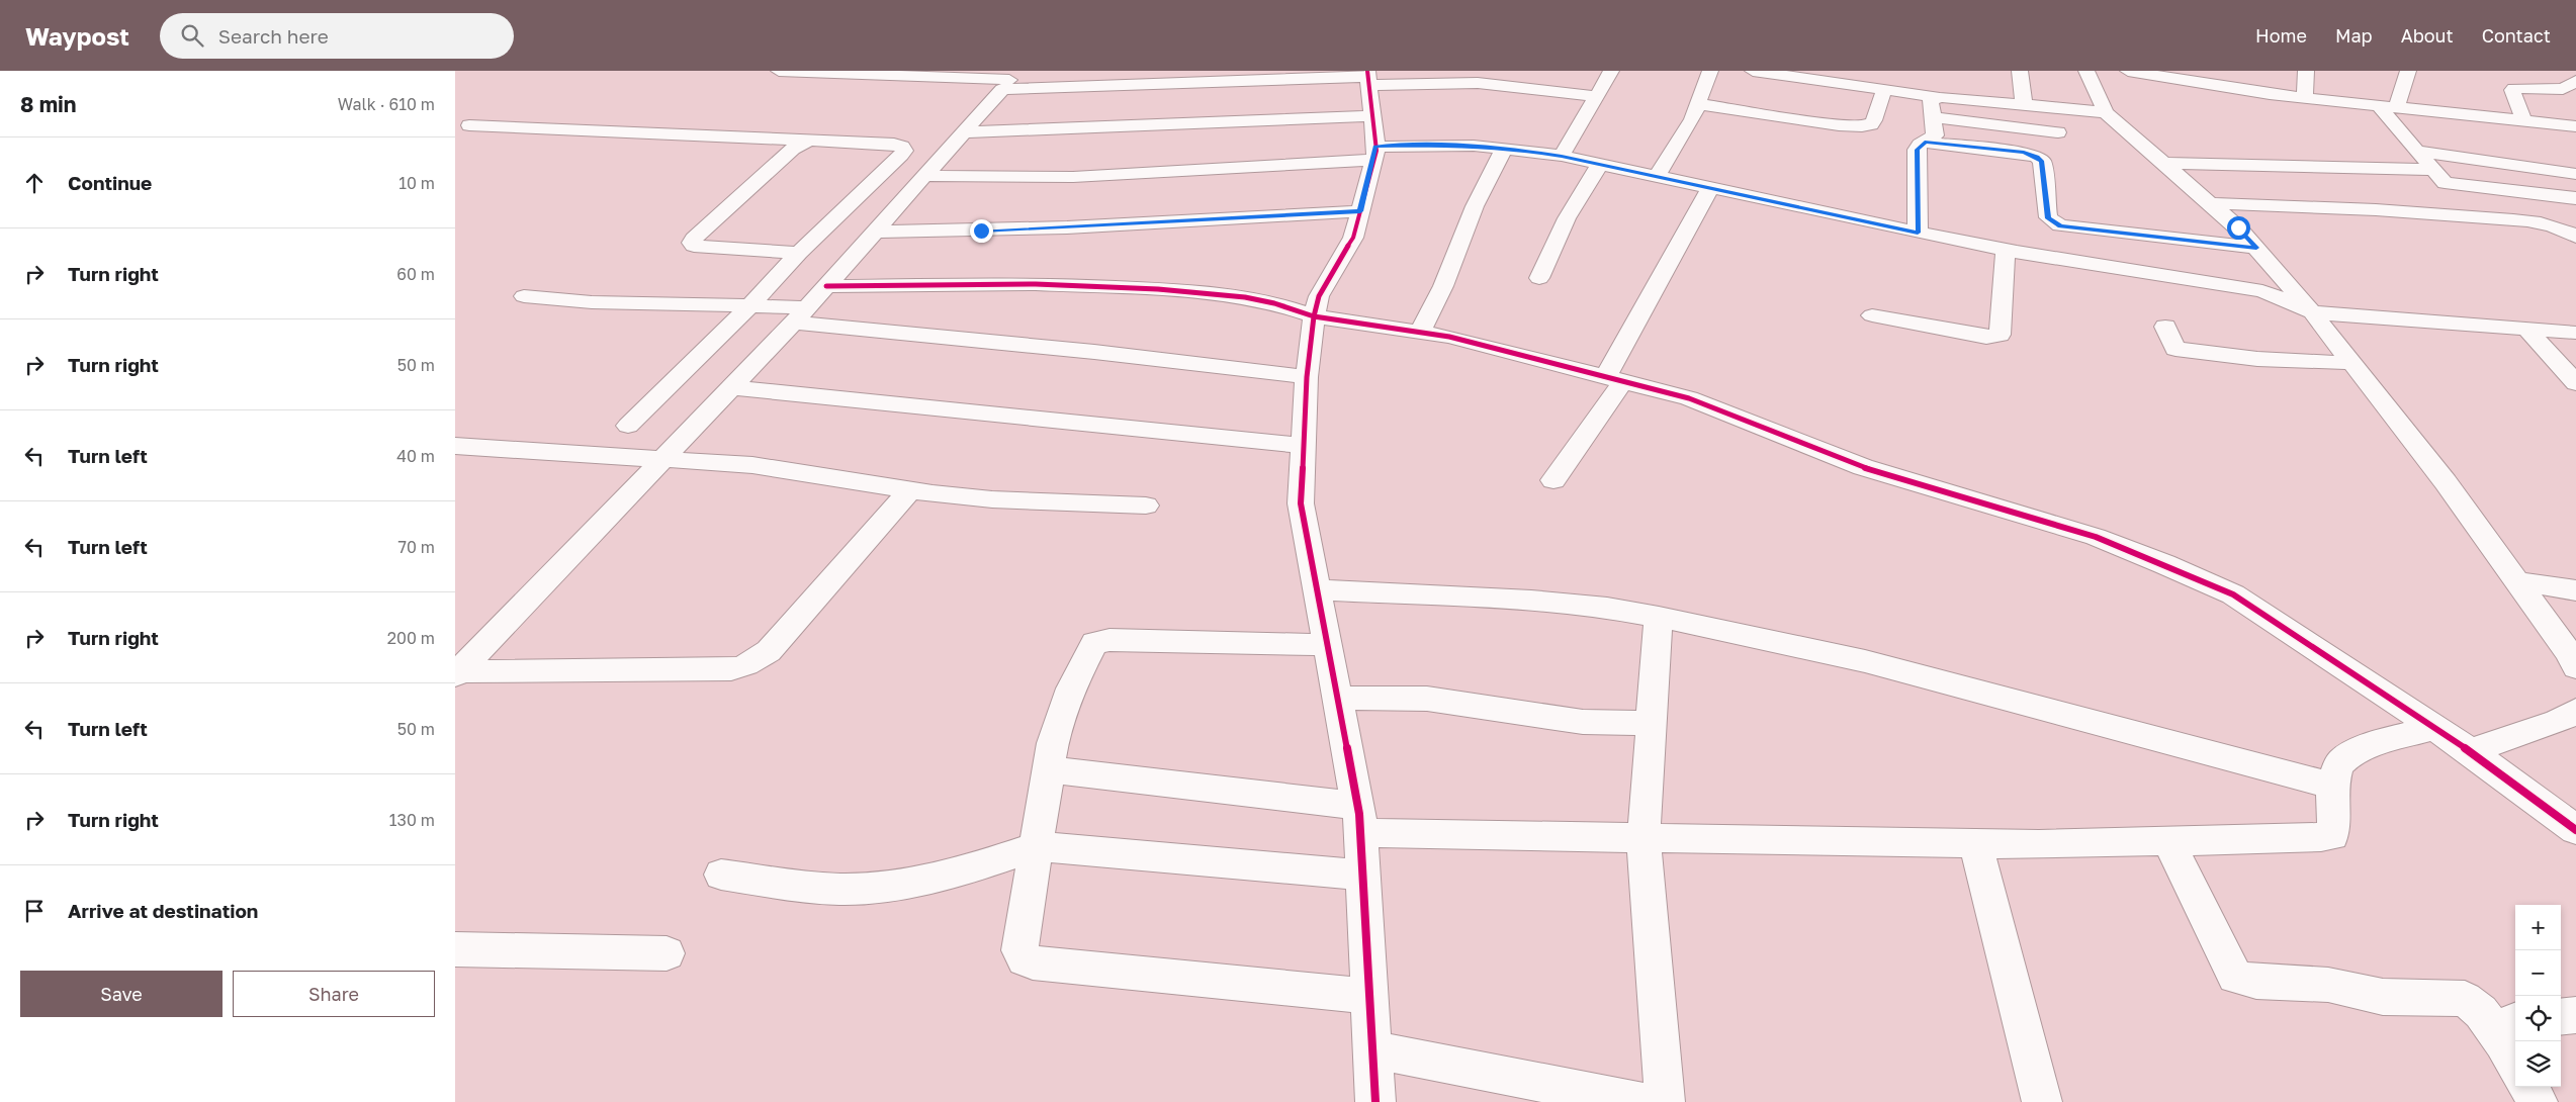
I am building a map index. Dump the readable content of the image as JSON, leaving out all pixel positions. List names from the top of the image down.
{
  "page": {
    "header": "Waypost",
    "search": "Search here",
    "nav": [
      "Home",
      "Map",
      "About",
      "Contact"
    ],
    "heading": ["8 min", "Walk · 610 m"],
    "list": [
      ["Continue", "10 m"],
      ["Turn right", "60 m"],
      ["Turn right", "50 m"],
      ["Turn left", "40 m"],
      ["Turn left", "70 m"],
      ["Turn right", "200 m"],
      ["Turn left", "50 m"],
      ["Turn right", "130 m"],
      "Arrive at destination"
    ],
    "map_buttons": ["+", "−"],
    "buttons": ["Save", "Share"]
  }
}
